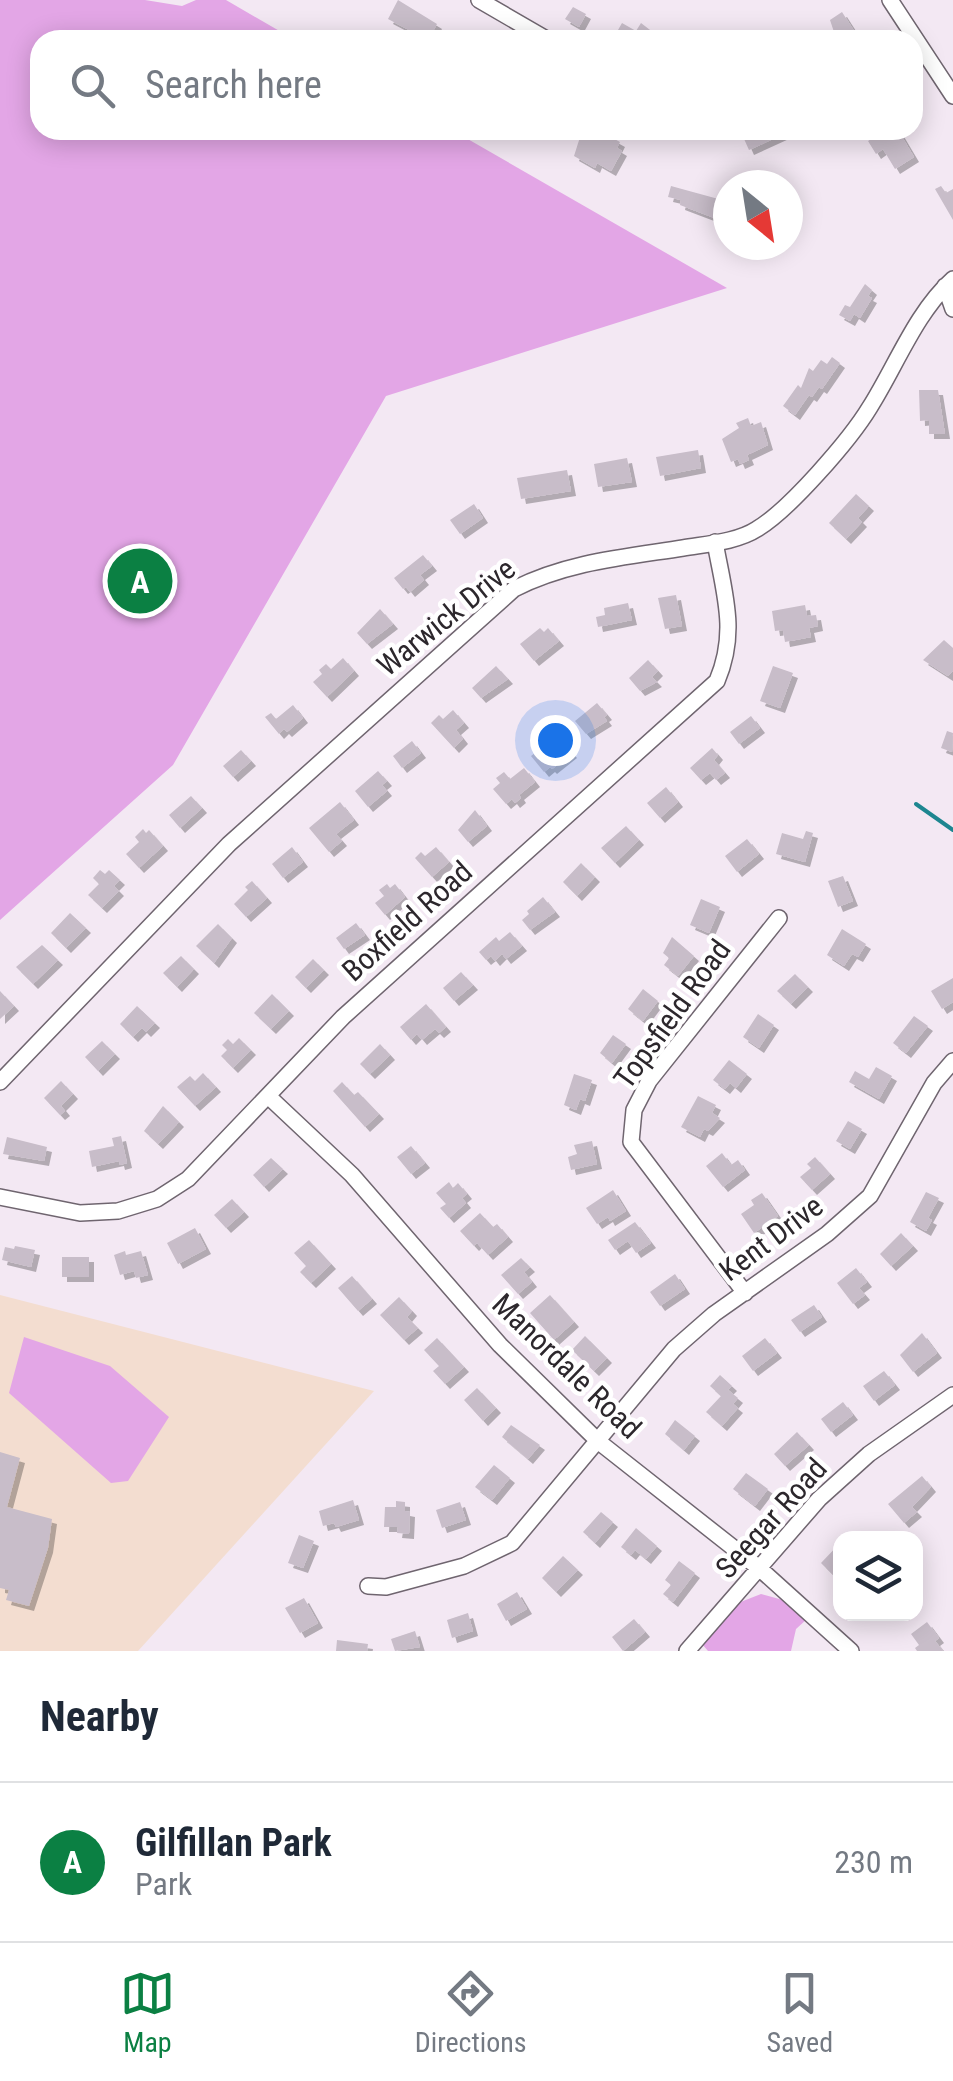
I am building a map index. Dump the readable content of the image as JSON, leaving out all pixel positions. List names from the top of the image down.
{
  "streets": {
    "street": [
      "Warwick Drive",
      "Boxfield Road",
      "Topsfield Road",
      "Kent Drive",
      "Manordale Road",
      "Seegar Road"
    ]
  },
  "crossings": [
    ["Warwick Drive", "Boxfield Road"],
    ["Boxfield Road", "Manordale Road"],
    ["Topsfield Road", "Kent Drive"],
    ["Kent Drive", "Manordale Road"],
    ["Manordale Road", "Seegar Road"]
  ],
  "north": "bottom right",
  "page": {
    "search": "Search here",
    "pins": "A",
    "heading": "Nearby",
    "list": [
      {
        "mark": "A",
        "name": "Gilfillan Park",
        "note": "Park",
        "value": "230 m"
      }
    ],
    "nav": ["Map", "Directions", "Saved"]
  }
}
